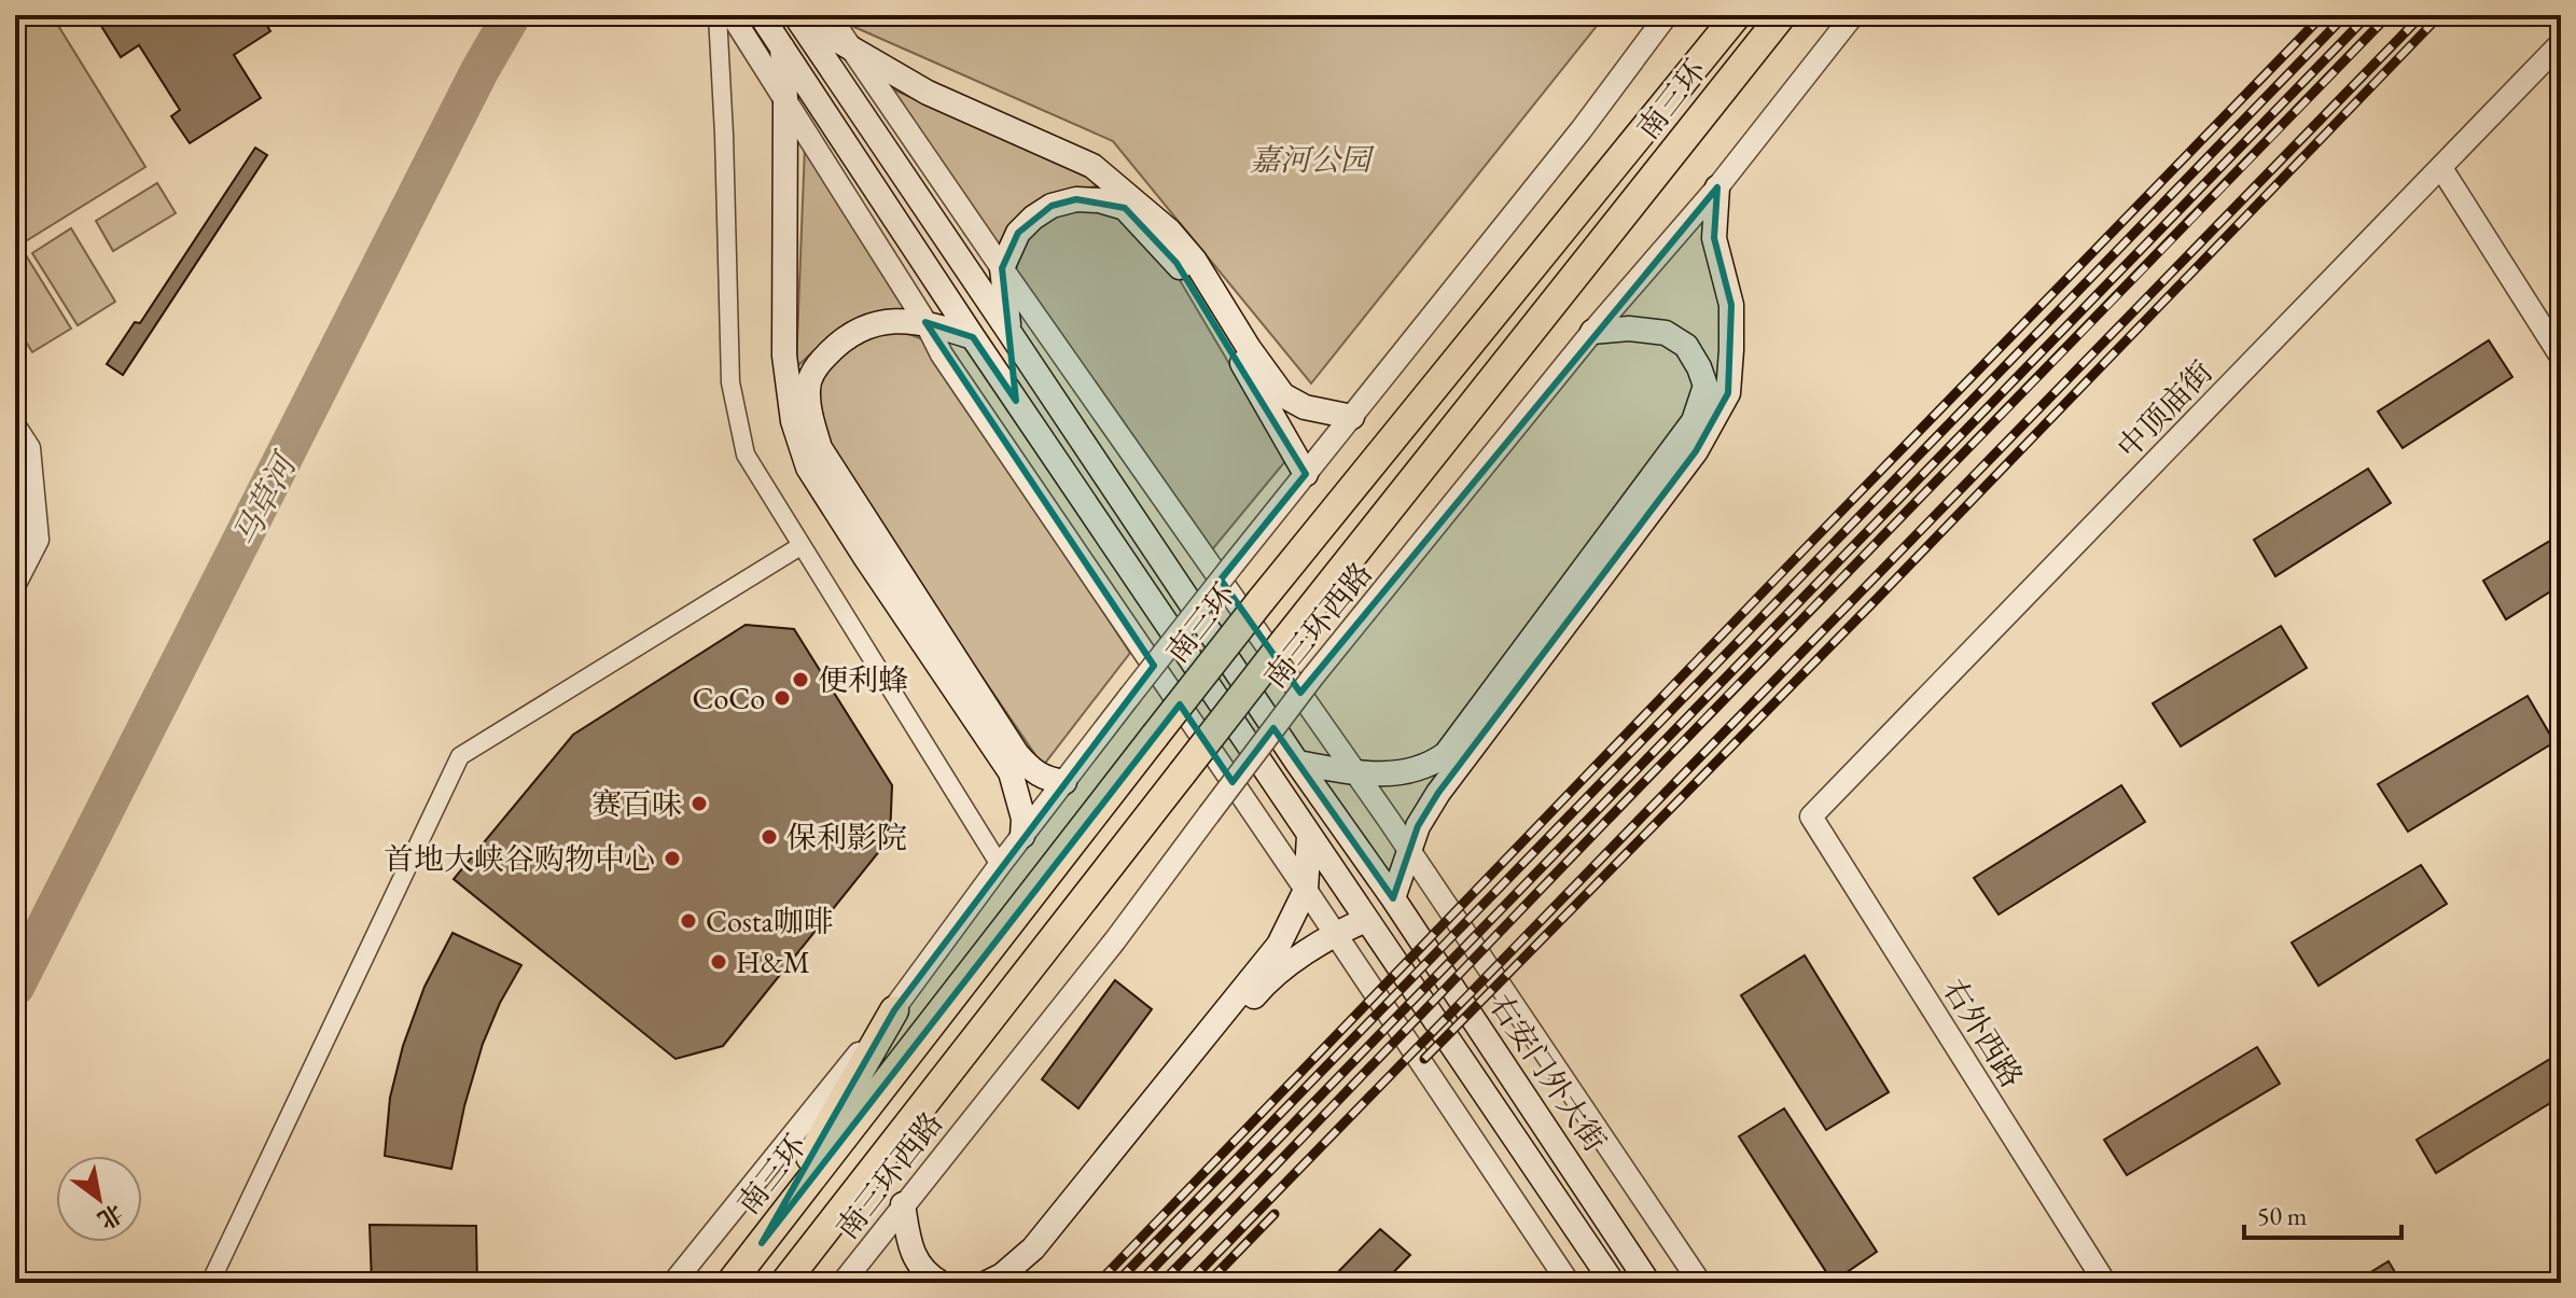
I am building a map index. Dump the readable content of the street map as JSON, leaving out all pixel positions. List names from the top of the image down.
{
  "streets": {
    "highway": ["南三环"],
    "main road": ["右安门外大街"],
    "street": ["中顶庙街", "南三环西路", "右外西路"]
  },
  "crossings": [
    ["中顶庙街", "右外西路"]
  ],
  "water": ["马草河"],
  "parks": ["嘉河公园"],
  "places": [
    "便利蜂",
    "CoCo",
    "赛百味",
    "保利影院",
    "首地大峡谷购物中心",
    "Costa咖啡",
    "H&M"
  ],
  "scale_bar": "50 m",
  "north": "bottom right"
}
